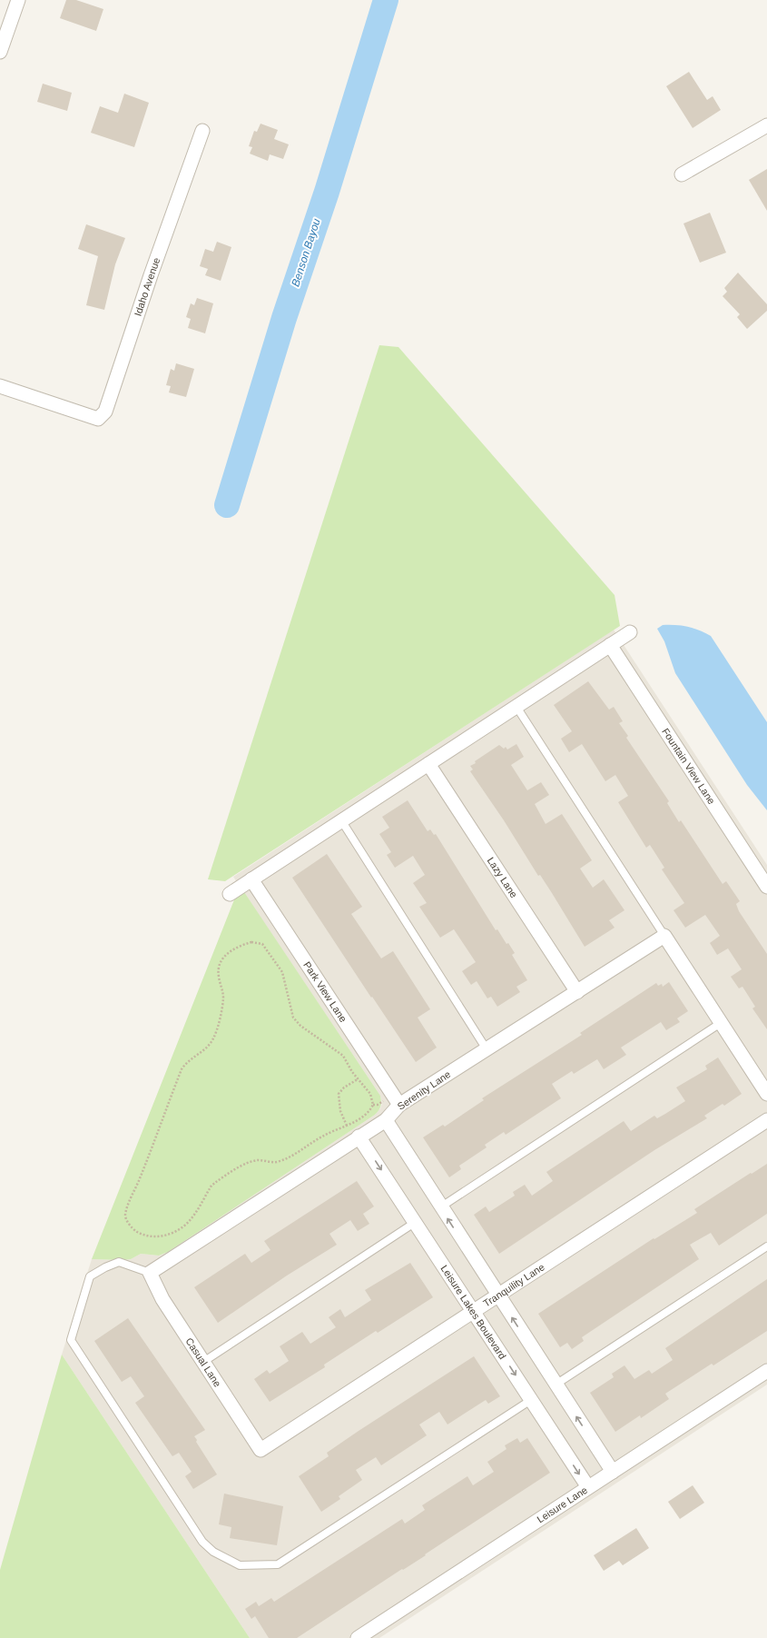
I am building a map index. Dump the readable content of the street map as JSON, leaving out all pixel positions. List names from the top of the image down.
{
  "streets": {
    "street": [
      "Idaho Avenue",
      "Fountain View Lane",
      "Lazy Lane",
      "Park View Lane",
      "Serenity Lane",
      "Tranquility Lane",
      "Leisure Lakes Boulevard",
      "Casual Lane",
      "Leisure Lane"
    ]
  },
  "crossings": [
    ["Lazy Lane", "Serenity Lane"],
    ["Park View Lane", "Serenity Lane"],
    ["Serenity Lane", "Leisure Lakes Boulevard"],
    ["Serenity Lane", "Casual Lane"],
    ["Tranquility Lane", "Leisure Lakes Boulevard"],
    ["Tranquility Lane", "Casual Lane"],
    ["Leisure Lakes Boulevard", "Leisure Lane"]
  ],
  "water": ["Benson Bayou"]
}
